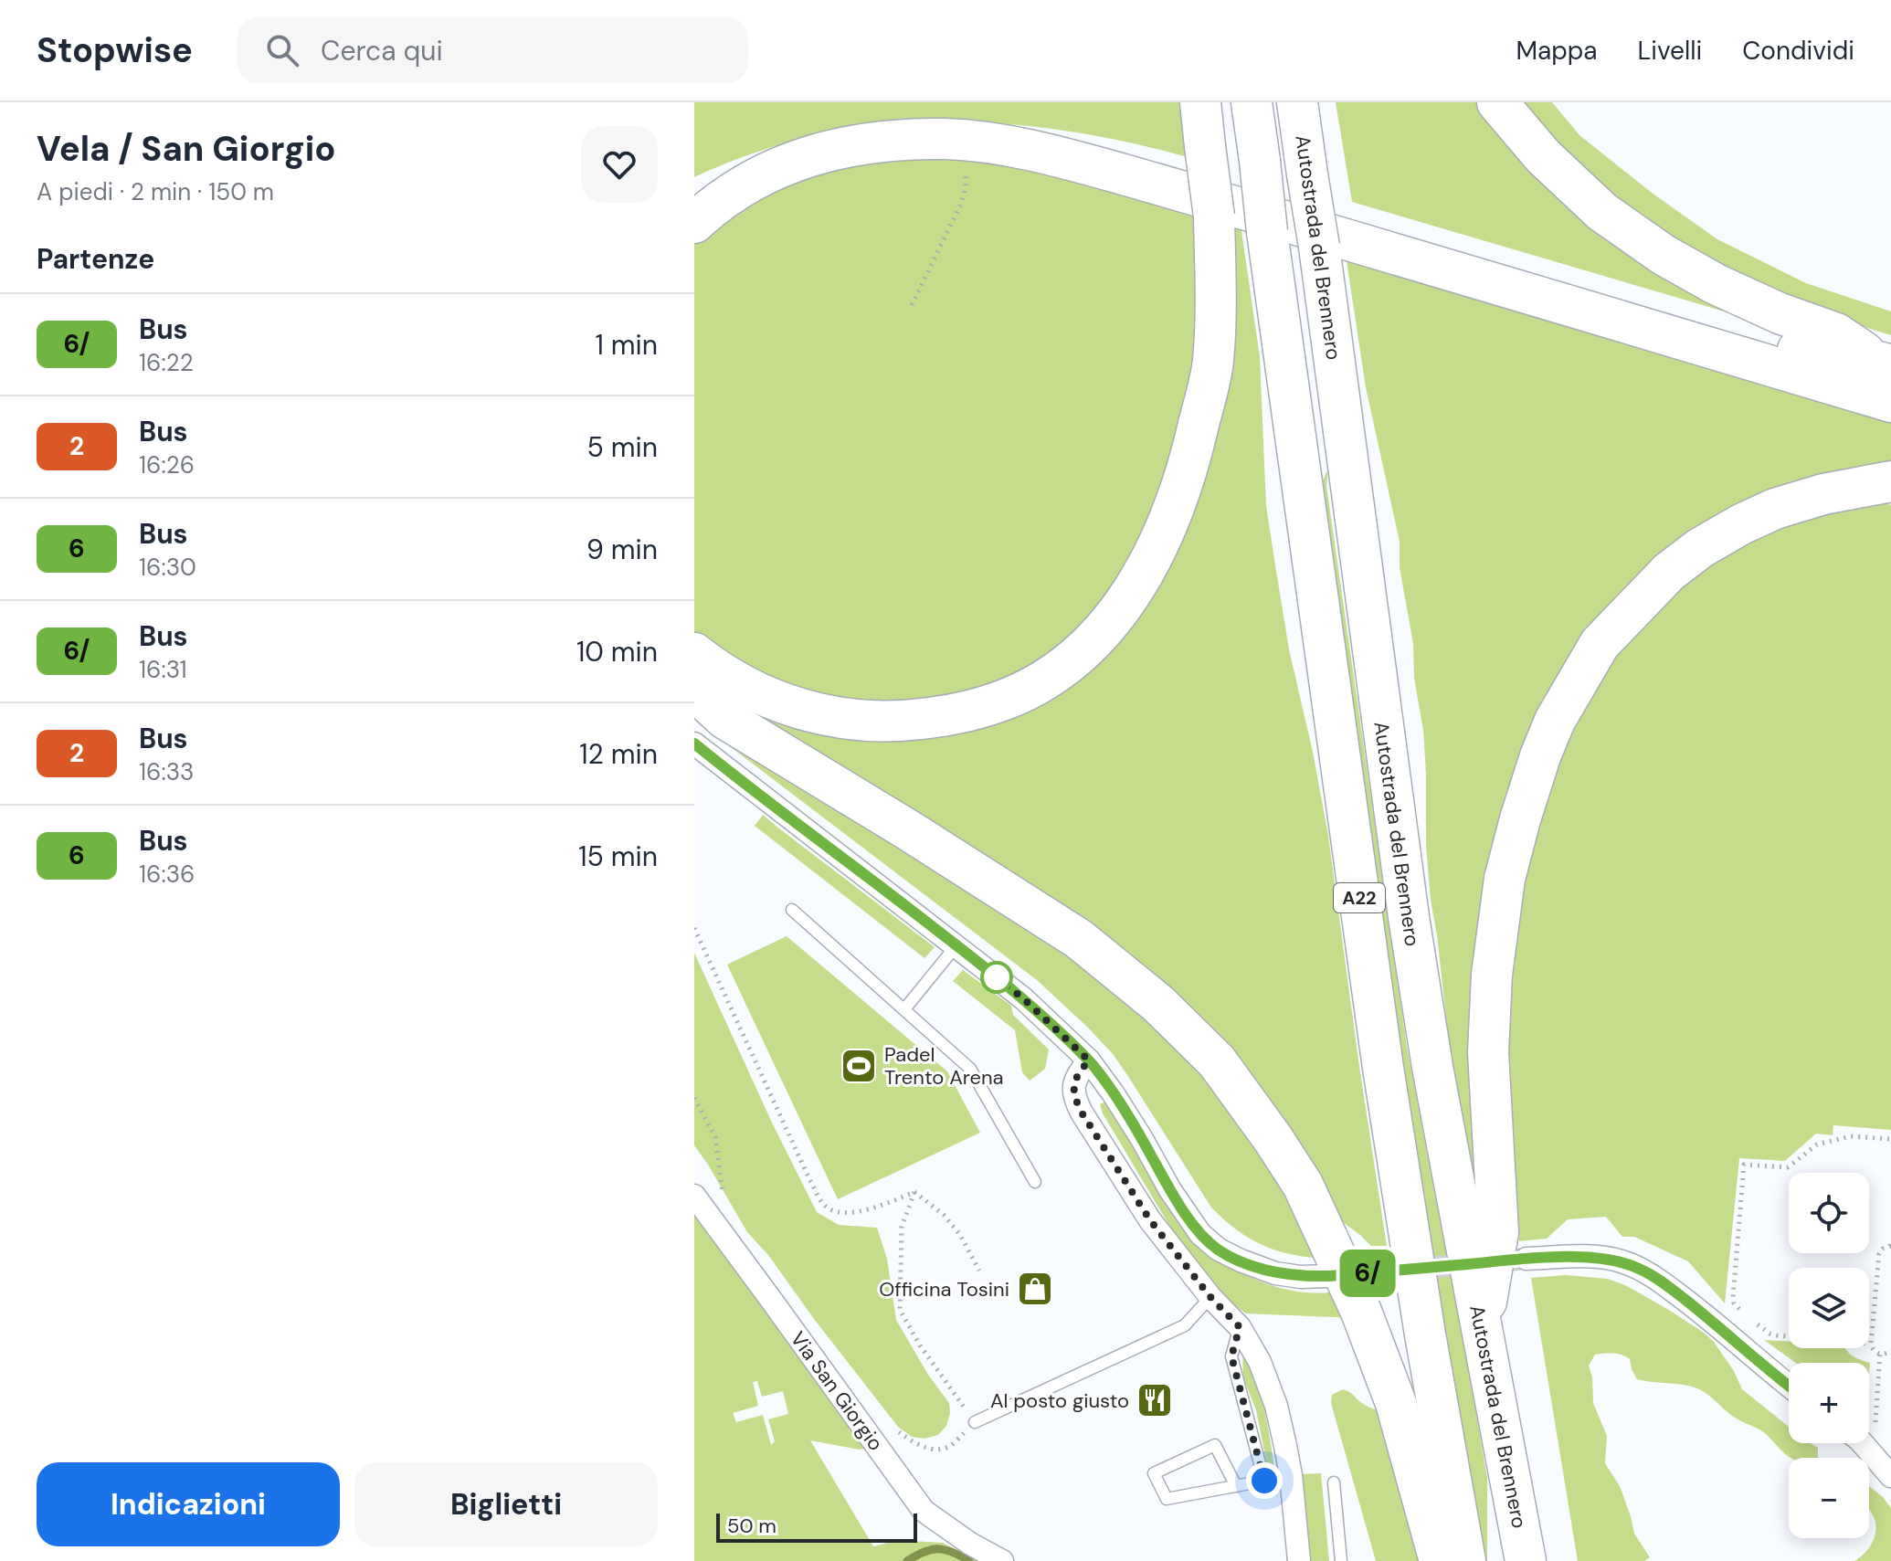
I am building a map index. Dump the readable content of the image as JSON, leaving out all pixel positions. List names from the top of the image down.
{
  "streets": {
    "highway": ["Autostrada del Brennero", "A22"],
    "street": ["Via San Giorgio"]
  },
  "places": {
    "sports": ["Padel Trento Arena"],
    "shop": ["Officina Tosini"],
    "restaurant": ["Al posto giusto"]
  },
  "lines": ["bus line 6/"],
  "scale_bar": "50 m",
  "page": {
    "header": "Stopwise",
    "search": "Cerca qui",
    "nav": ["Mappa", "Livelli", "Condividi"],
    "heading": [
      ["Vela / San Giorgio", "A piedi · 2 min · 150 m"],
      "Partenze"
    ],
    "on_map": "6/",
    "list": [
      {
        "mark": "6/",
        "name": "Bus",
        "note": "16:22",
        "value": "1 min"
      },
      {
        "mark": "2",
        "name": "Bus",
        "note": "16:26",
        "value": "5 min"
      },
      {
        "mark": "6",
        "name": "Bus",
        "note": "16:30",
        "value": "9 min"
      },
      {
        "mark": "6/",
        "name": "Bus",
        "note": "16:31",
        "value": "10 min"
      },
      {
        "mark": "2",
        "name": "Bus",
        "note": "16:33",
        "value": "12 min"
      },
      {
        "mark": "6",
        "name": "Bus",
        "note": "16:36",
        "value": "15 min"
      }
    ],
    "map_buttons": ["+", "−"],
    "buttons": ["Indicazioni", "Biglietti"],
    "scale": "50 m"
  }
}
